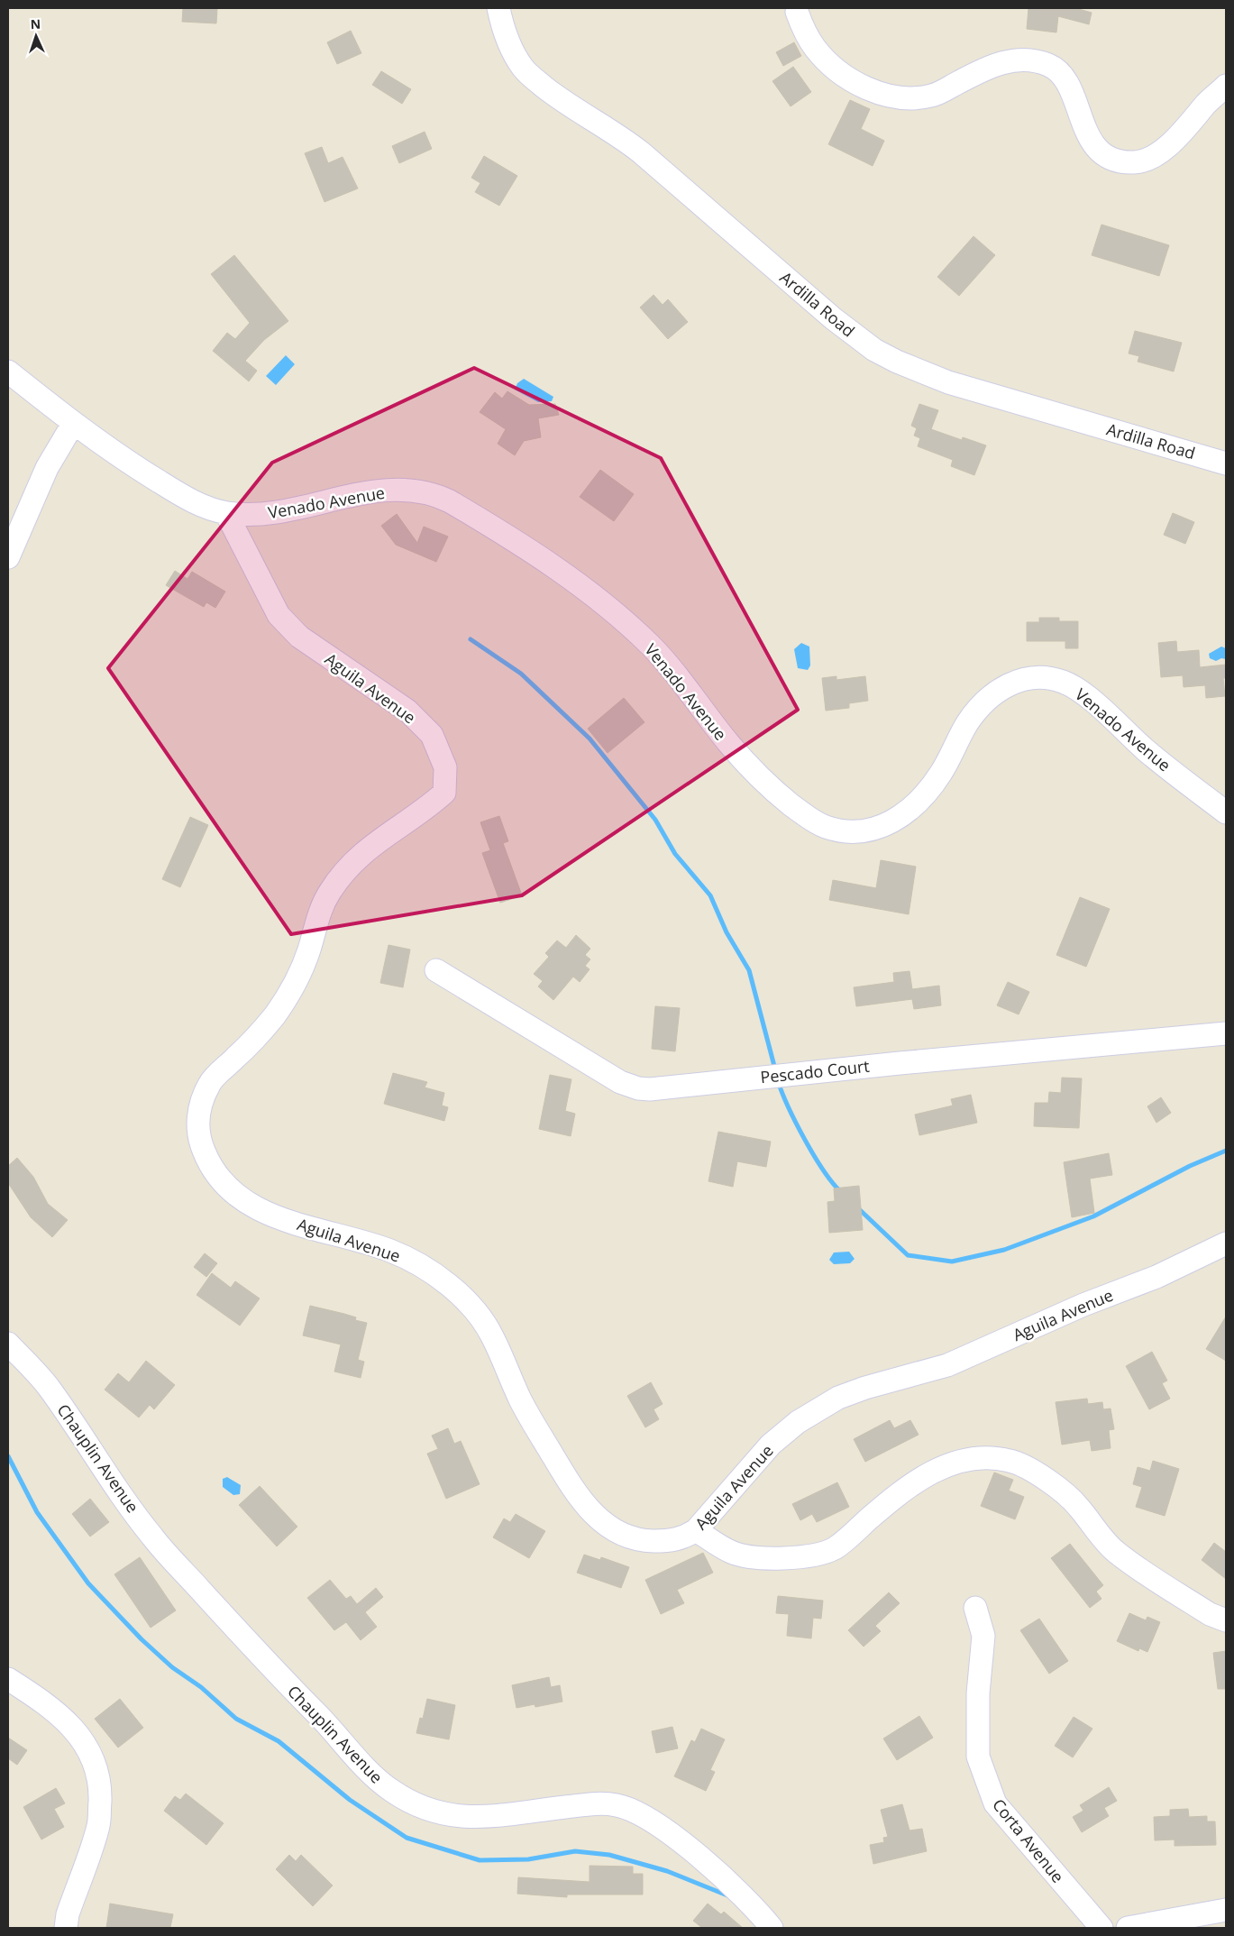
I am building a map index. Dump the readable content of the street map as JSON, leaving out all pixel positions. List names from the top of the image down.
{
  "streets": {
    "street": [
      "Ardilla Road",
      "Venado Avenue",
      "Aguila Avenue",
      "Pescado Court",
      "Chauplin Avenue",
      "Corta Avenue"
    ]
  },
  "crossings": [
    ["Venado Avenue", "Aguila Avenue"]
  ],
  "north": "top"
}
